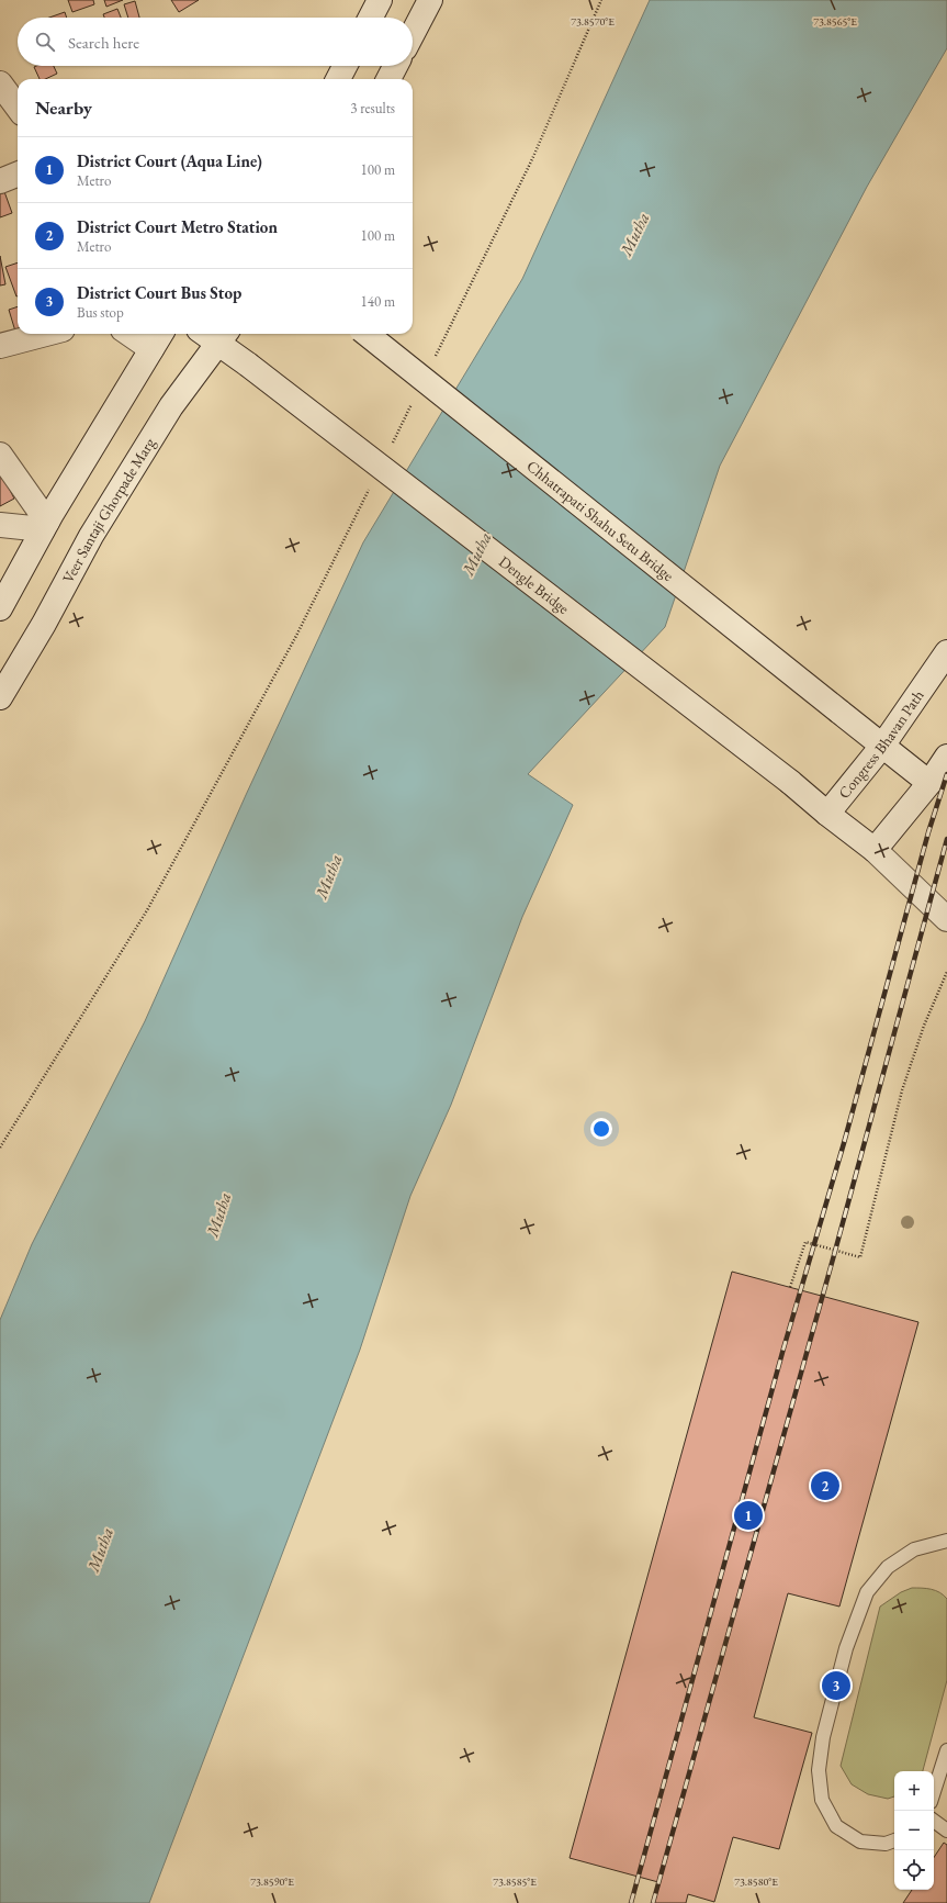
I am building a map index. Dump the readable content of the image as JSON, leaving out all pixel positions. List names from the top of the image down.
{
  "streets": {
    "main road": [
      "Veer Santaji Ghorpade Marg",
      "Chhatrapati Shahu Setu Bridge",
      "Dengle Bridge",
      "Congress Bhavan Path"
    ]
  },
  "crossings": [
    ["Veer Santaji Ghorpade Marg", "Dengle Bridge"],
    ["Chhatrapati Shahu Setu Bridge", "Congress Bhavan Path"],
    ["Dengle Bridge", "Congress Bhavan Path"]
  ],
  "water": ["Mutha"],
  "page": {
    "search": "Search here",
    "heading": ["Nearby", "3 results"],
    "list": [
      {
        "mark": "1",
        "name": "District Court (Aqua Line)",
        "note": "Metro",
        "value": "100 m"
      },
      {
        "mark": "2",
        "name": "District Court Metro Station",
        "note": "Metro",
        "value": "100 m"
      },
      {
        "mark": "3",
        "name": "District Court Bus Stop",
        "note": "Bus stop",
        "value": "140 m"
      }
    ],
    "pins": ["2", "1", "3"],
    "map_buttons": ["+", "−"]
  },
  "coordinates": [
    "73.8570°E",
    "73.8565°E",
    "73.8590°E",
    "73.8585°E",
    "73.8580°E"
  ]
}
